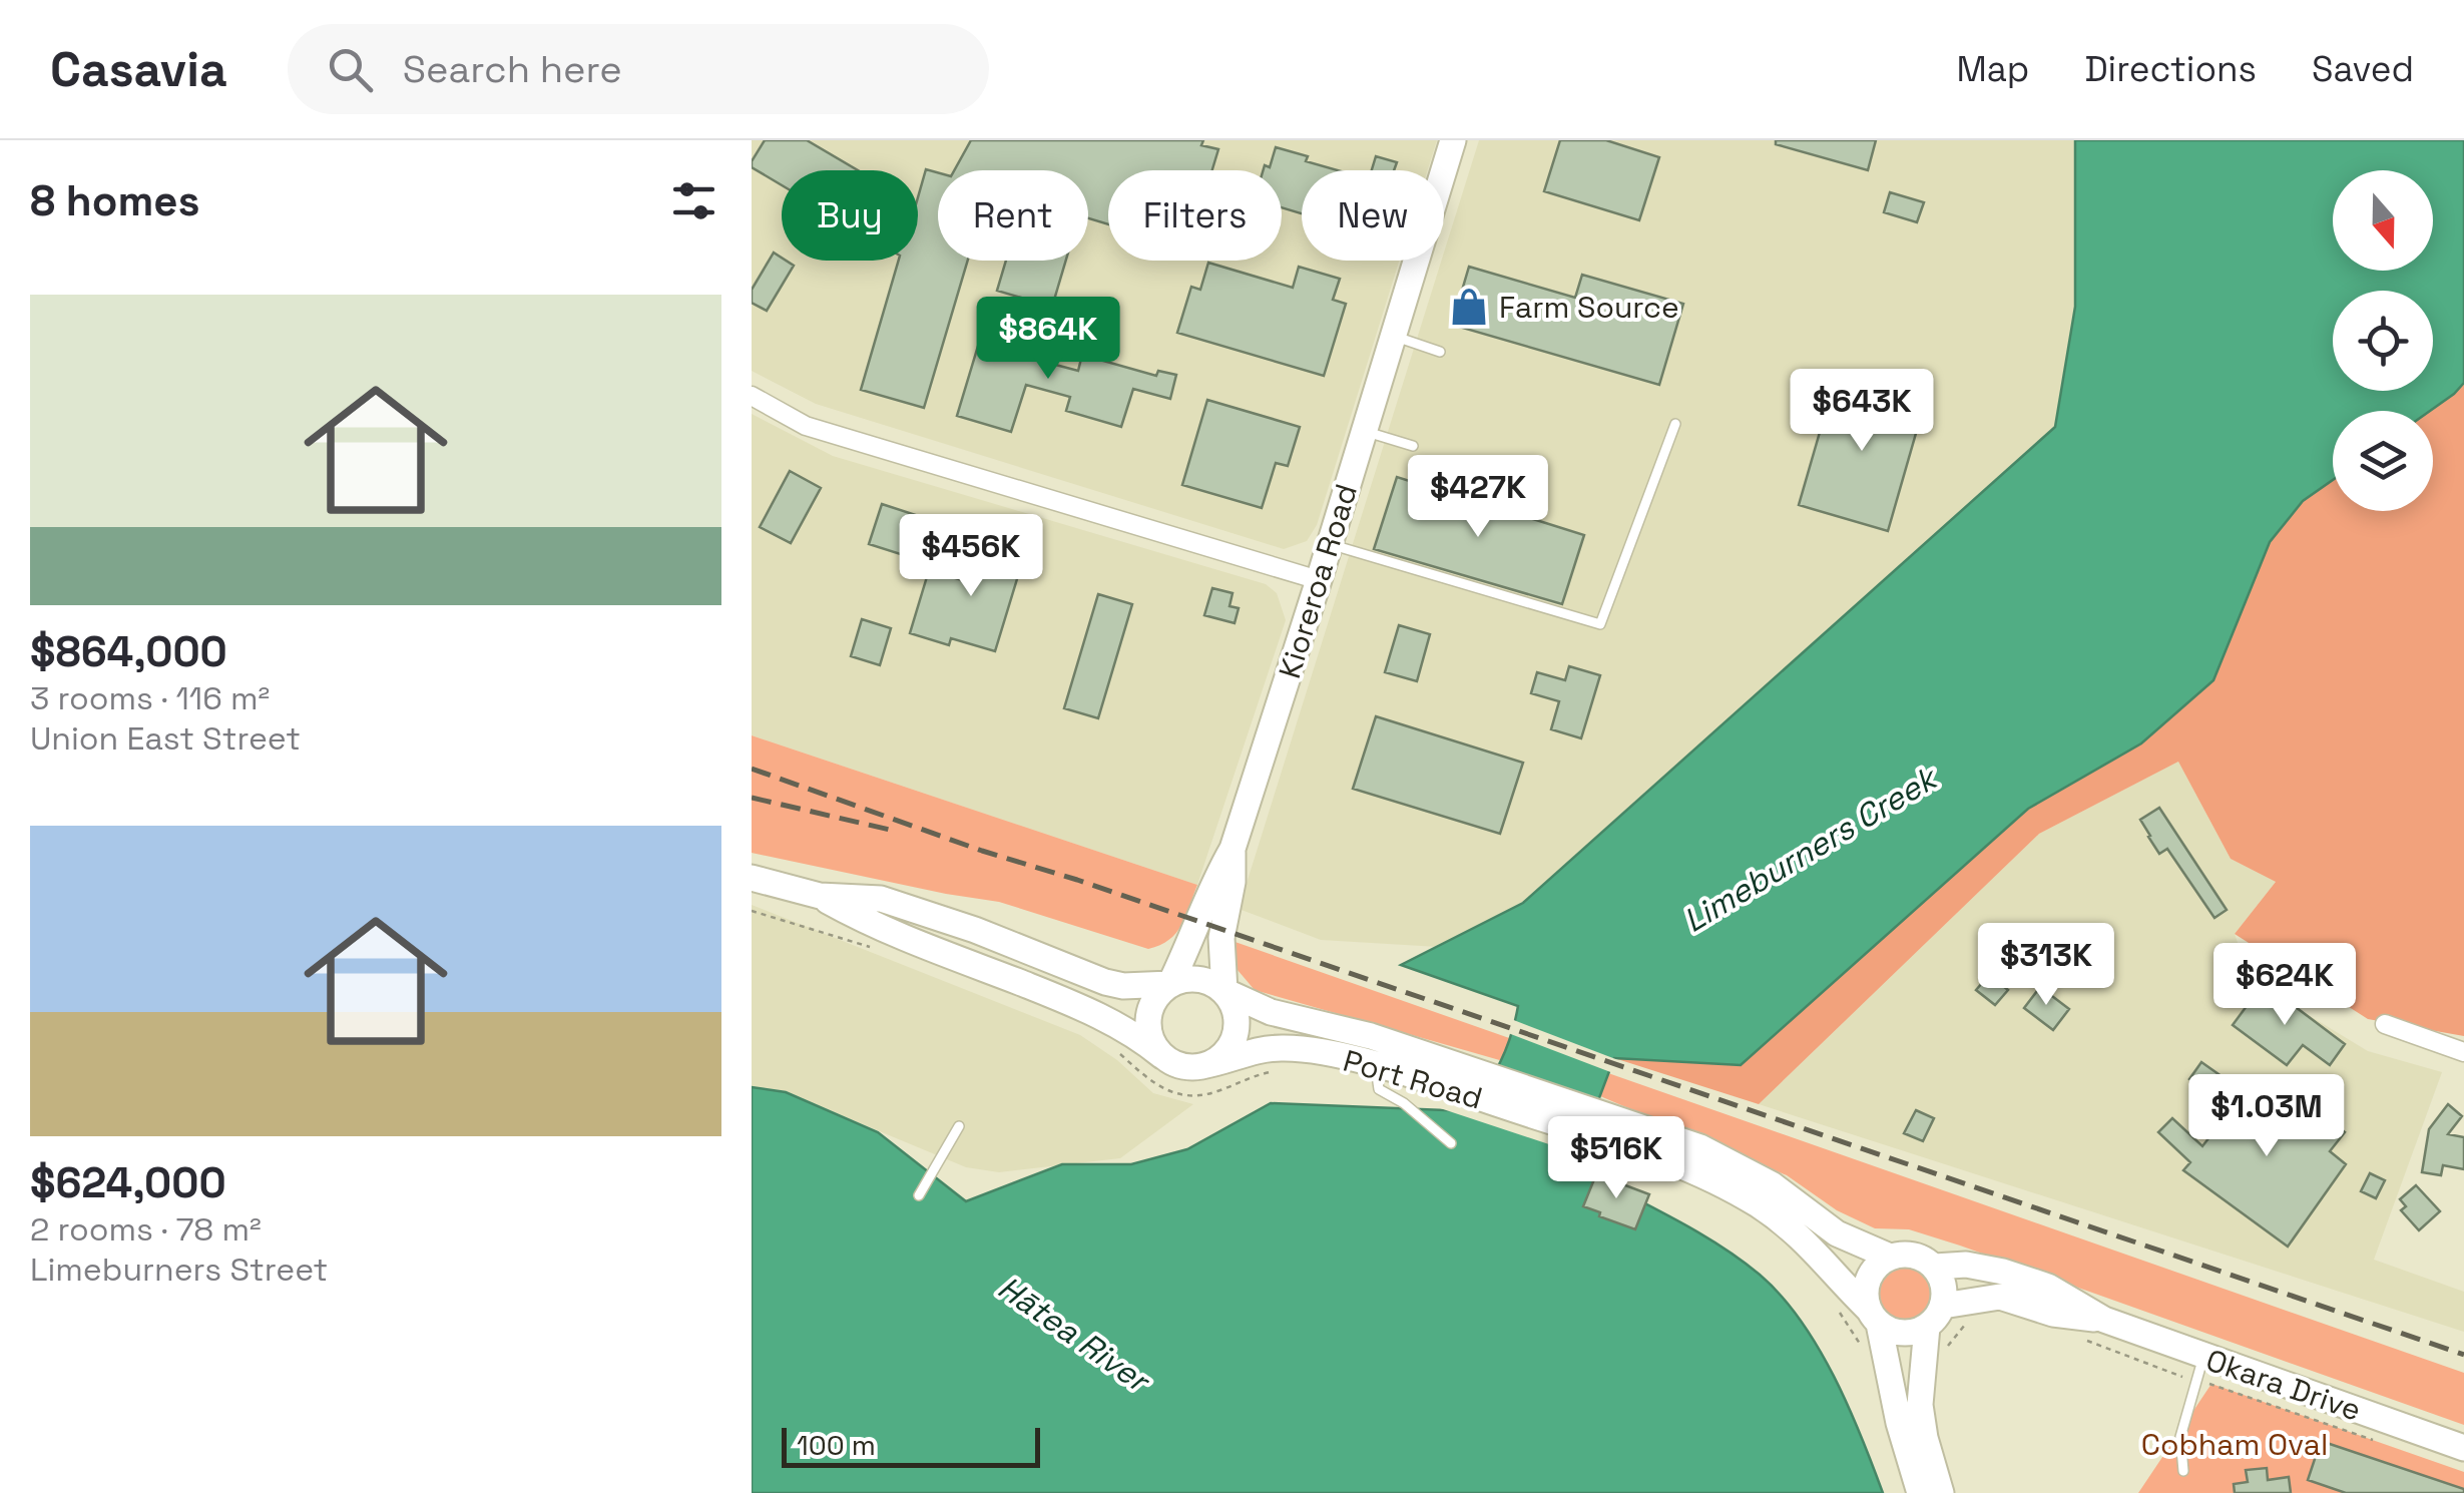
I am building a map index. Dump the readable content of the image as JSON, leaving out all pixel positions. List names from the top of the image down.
{
  "streets": {
    "main road": ["Kioreroa Road", "Port Road", "Okara Drive"]
  },
  "crossings": [
    ["Kioreroa Road", "Port Road"],
    ["Port Road", "Okara Drive"]
  ],
  "water": ["Limeburners Creek", "Hātea River"],
  "parks": ["Cobham Oval"],
  "places": {
    "shop": ["Farm Source"]
  },
  "scale_bar": "100 m",
  "north": "bottom",
  "page": {
    "header": "Casavia",
    "search": "Search here",
    "nav": ["Map", "Directions", "Saved"],
    "heading": "8 homes",
    "chip": [
      "Buy",
      "Rent",
      "Filters",
      "New"
    ],
    "list": [
      {
        "name": "$864,000",
        "note": "3 rooms · 116 m² · Union East Street"
      },
      {
        "name": "$624,000",
        "note": "2 rooms · 78 m² · Limeburners Street"
      }
    ],
    "price": [
      "$864K",
      "$643K",
      "$427K",
      "$456K",
      "$313K",
      "$624K",
      "$1.03M",
      "$516K"
    ],
    "scale": "100 m"
  }
}
